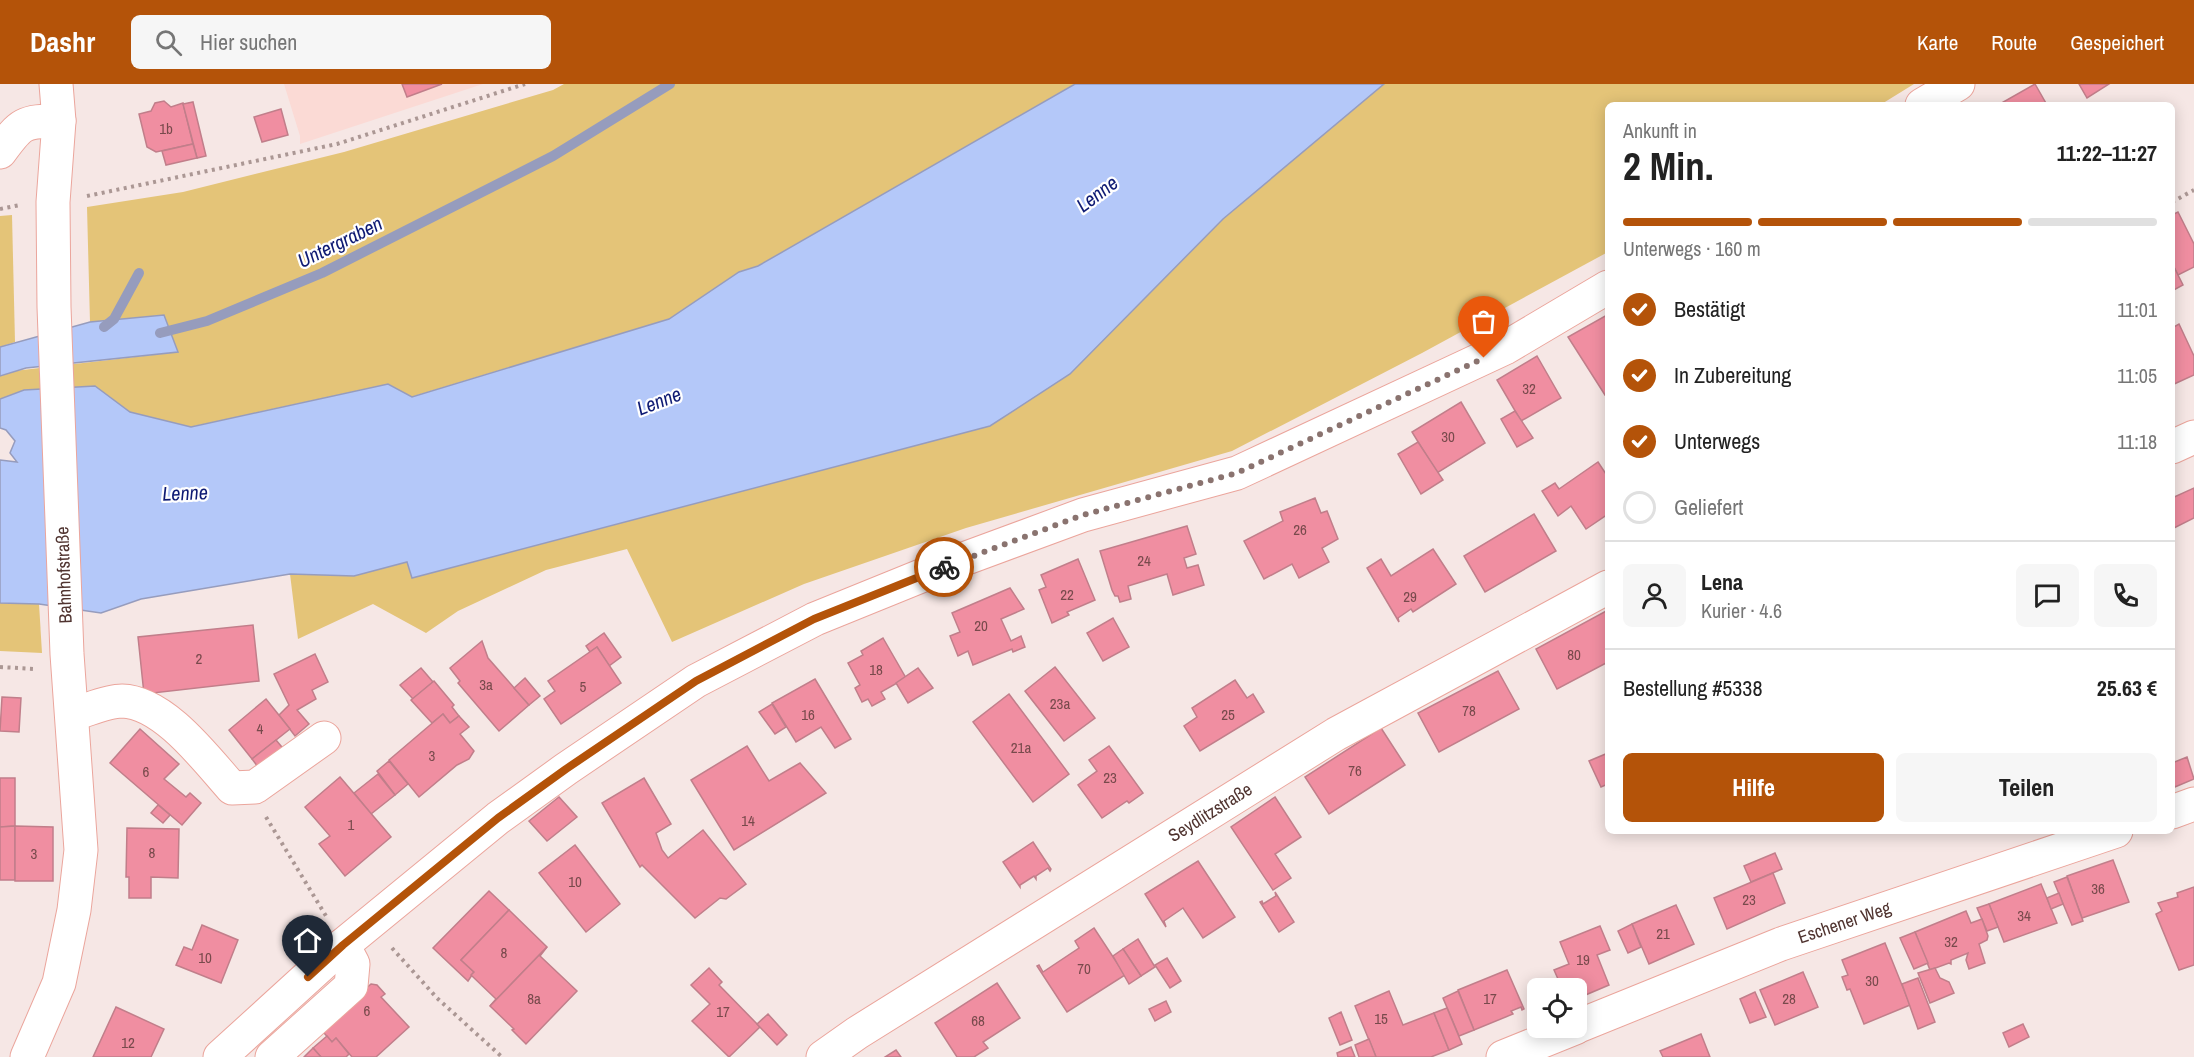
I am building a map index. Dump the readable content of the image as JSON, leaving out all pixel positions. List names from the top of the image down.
{
  "streets": {
    "street": ["Bahnhofstraße", "Seydlitzstraße", "Eschener Weg"]
  },
  "water": ["Lenne", "Untergraben"],
  "house_numbers": [
    "1b",
    "32",
    "30",
    "26",
    "24",
    "22",
    "29",
    "20",
    "80",
    "2",
    "18",
    "3a",
    "5",
    "23a",
    "78",
    "16",
    "25",
    "4",
    "21a",
    "3",
    "76",
    "6",
    "23",
    "14",
    "1",
    "8",
    "3",
    "10",
    "36",
    "23",
    "34",
    "21",
    "32",
    "8",
    "10",
    "19",
    "70",
    "30",
    "8a",
    "17",
    "28",
    "6",
    "17",
    "15",
    "68",
    "12"
  ],
  "page": {
    "header": "Dashr",
    "search": "Hier suchen",
    "nav": ["Karte", "Route", "Gespeichert"],
    "heading": ["2 Min.", "Ankunft in", "11:22–11:27"],
    "panel": [
      "Lena",
      "Kurier · 4.6",
      "Bestellung #5338",
      "25.63 €"
    ],
    "bar": "Unterwegs · 160 m",
    "list": [
      ["Bestätigt", "11:01"],
      ["In Zubereitung", "11:05"],
      ["Unterwegs", "11:18"],
      "Geliefert"
    ],
    "buttons": ["Hilfe", "Teilen"]
  }
}
